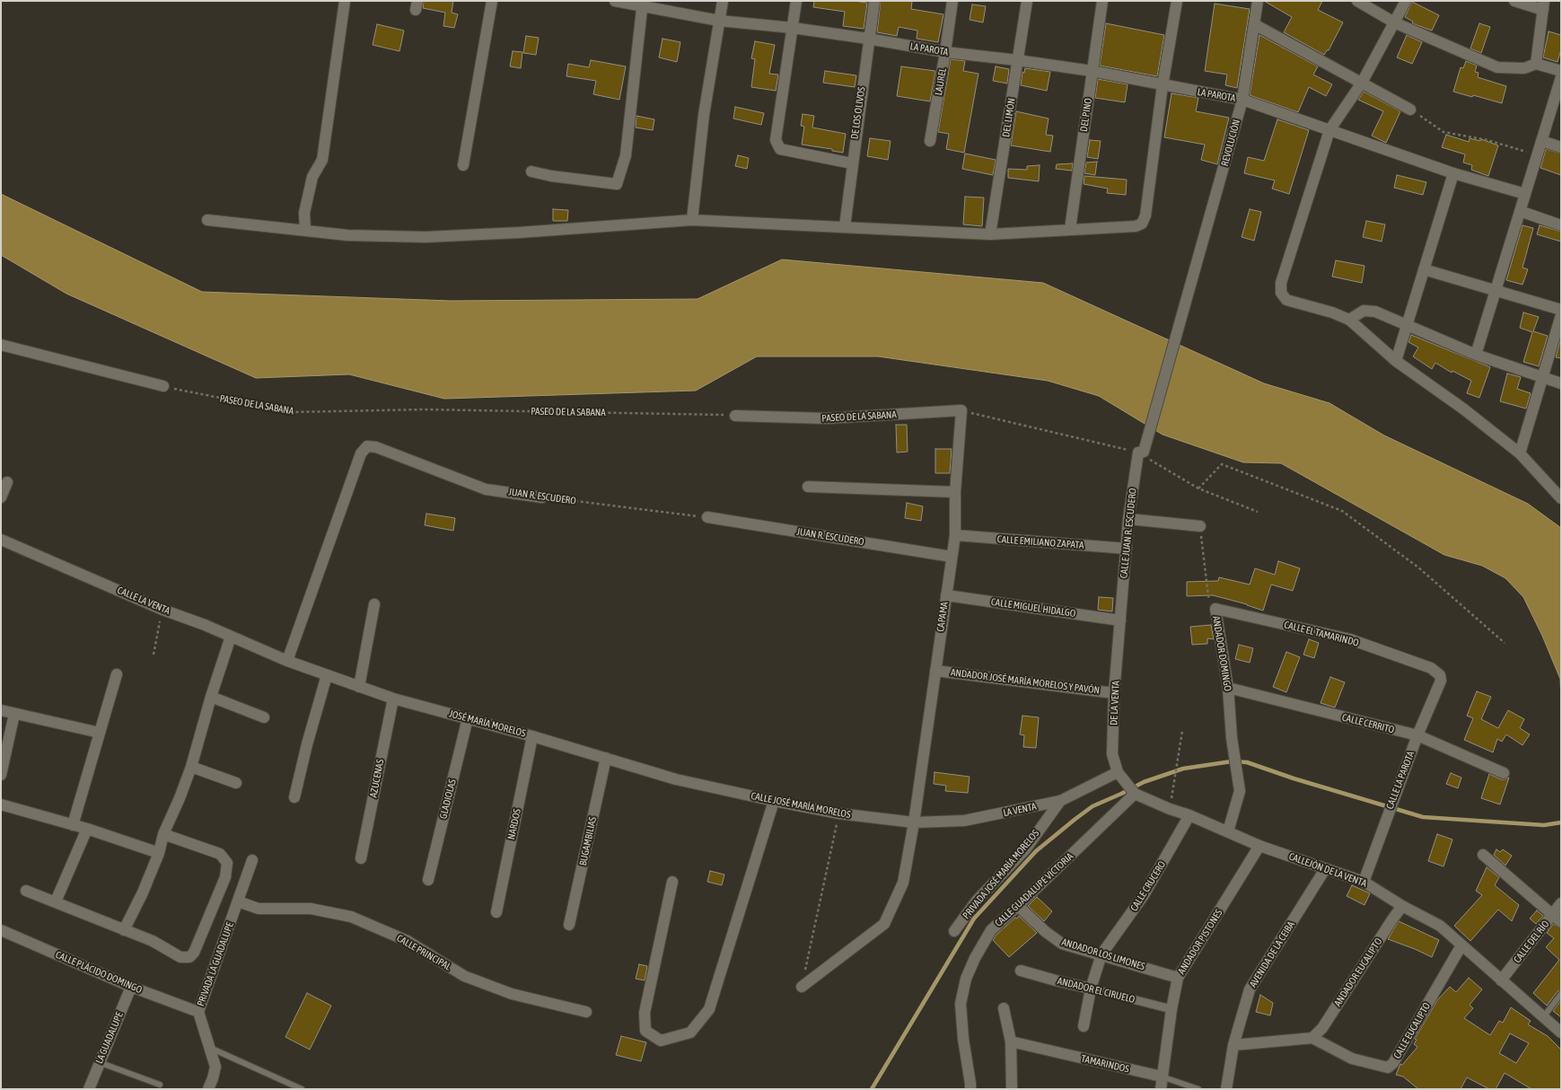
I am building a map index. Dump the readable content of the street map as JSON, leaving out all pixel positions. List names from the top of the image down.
{
  "streets": {
    "street": [
      "LA PAROTA",
      "LAUREL",
      "DE LOS OLIVOS",
      "DEL PINO",
      "DEL LIMÓN",
      "REVOLUCIÓN",
      "PASEO DE LA SABANA",
      "JUAN R. ESCUDERO",
      "CALLE JUAN R. ESCUDERO",
      "CALLE EMILIANO ZAPATA",
      "CALLE LA VENTA",
      "CALLE MIGUEL HIDALGO",
      "CAPAMA",
      "CALLE EL TAMARINDO",
      "ANDADOR DOMINGO",
      "ANDADOR JOSÉ MARÍA MORELOS Y PAVÓN",
      "DE LA VENTA",
      "JOSÉ MARÍA MORELOS",
      "CALLE CERRITO",
      "AZUCENAS",
      "CALLE LA PAROTA",
      "GLADIOLAS",
      "CALLE JOSÉ MARÍA MORELOS",
      "LA VENTA",
      "NARDOS",
      "BUGAMBILIAS",
      "CALLEJÓN DE LA VENTA",
      "PRIVADA JOSÉ MARÍA MORELOS",
      "CALLE CRUCERO",
      "CALLE GUADALUPE VICTORIA",
      "ANDADOR PISTONES",
      "CALLE DEL RÍO",
      "CALLE PRINCIPAL",
      "ANDADOR LOS LIMONES",
      "AVENIDA DE LA CEIBA",
      "PRIVADA LA GUADALUPE",
      "CALLE PLÁCIDO DOMINGO",
      "ANDADOR EUCALIPTO",
      "ANDADOR EL CIRUELO",
      "CALLE EUCALIPTO",
      "LA GUADALUPE",
      "TAMARINDOS"
    ]
  },
  "crossings": [
    ["LA PAROTA", "LAUREL"],
    ["LA PAROTA", "DE LOS OLIVOS"],
    ["LA PAROTA", "DEL PINO"],
    ["LA PAROTA", "DEL LIMÓN"],
    ["LA PAROTA", "REVOLUCIÓN"],
    ["REVOLUCIÓN", "CALLE JUAN R. ESCUDERO"],
    ["PASEO DE LA SABANA", "CAPAMA"],
    ["JUAN R. ESCUDERO", "CALLE LA VENTA"],
    ["JUAN R. ESCUDERO", "CAPAMA"],
    ["JUAN R. ESCUDERO", "JOSÉ MARÍA MORELOS"],
    ["CALLE JUAN R. ESCUDERO", "CALLE EMILIANO ZAPATA"],
    ["CALLE JUAN R. ESCUDERO", "CALLE MIGUEL HIDALGO"],
    ["CALLE JUAN R. ESCUDERO", "DE LA VENTA"],
    ["CALLE EMILIANO ZAPATA", "CAPAMA"],
    ["CALLE LA VENTA", "JOSÉ MARÍA MORELOS"],
    ["CALLE MIGUEL HIDALGO", "CAPAMA"],
    ["CALLE MIGUEL HIDALGO", "DE LA VENTA"],
    ["CAPAMA", "ANDADOR JOSÉ MARÍA MORELOS Y PAVÓN"],
    ["CAPAMA", "CALLE JOSÉ MARÍA MORELOS"],
    ["CAPAMA", "LA VENTA"],
    ["CALLE EL TAMARINDO", "ANDADOR DOMINGO"],
    ["CALLE EL TAMARINDO", "CALLE LA PAROTA"],
    ["ANDADOR DOMINGO", "CALLE CERRITO"],
    ["ANDADOR DOMINGO", "CALLEJÓN DE LA VENTA"],
    ["ANDADOR JOSÉ MARÍA MORELOS Y PAVÓN", "DE LA VENTA"],
    ["DE LA VENTA", "LA VENTA"],
    ["DE LA VENTA", "CALLEJÓN DE LA VENTA"],
    ["DE LA VENTA", "CALLE GUADALUPE VICTORIA"],
    ["JOSÉ MARÍA MORELOS", "AZUCENAS"],
    ["JOSÉ MARÍA MORELOS", "GLADIOLAS"],
    ["JOSÉ MARÍA MORELOS", "CALLE JOSÉ MARÍA MORELOS"],
    ["JOSÉ MARÍA MORELOS", "NARDOS"],
    ["JOSÉ MARÍA MORELOS", "BUGAMBILIAS"],
    ["CALLE CERRITO", "CALLE LA PAROTA"],
    ["CALLE LA PAROTA", "CALLEJÓN DE LA VENTA"],
    ["CALLE JOSÉ MARÍA MORELOS", "LA VENTA"],
    ["LA VENTA", "PRIVADA JOSÉ MARÍA MORELOS"],
    ["CALLEJÓN DE LA VENTA", "CALLE CRUCERO"],
    ["CALLEJÓN DE LA VENTA", "CALLE GUADALUPE VICTORIA"],
    ["CALLEJÓN DE LA VENTA", "ANDADOR PISTONES"],
    ["CALLEJÓN DE LA VENTA", "CALLE DEL RÍO"],
    ["CALLEJÓN DE LA VENTA", "AVENIDA DE LA CEIBA"],
    ["CALLEJÓN DE LA VENTA", "ANDADOR EUCALIPTO"],
    ["CALLEJÓN DE LA VENTA", "CALLE EUCALIPTO"],
    ["CALLE CRUCERO", "ANDADOR LOS LIMONES"],
    ["CALLE CRUCERO", "ANDADOR EL CIRUELO"],
    ["CALLE GUADALUPE VICTORIA", "ANDADOR LOS LIMONES"],
    ["ANDADOR PISTONES", "ANDADOR LOS LIMONES"],
    ["ANDADOR PISTONES", "ANDADOR EL CIRUELO"],
    ["ANDADOR PISTONES", "TAMARINDOS"],
    ["CALLE PRINCIPAL", "PRIVADA LA GUADALUPE"],
    ["PRIVADA LA GUADALUPE", "CALLE PLÁCIDO DOMINGO"],
    ["CALLE PLÁCIDO DOMINGO", "LA GUADALUPE"],
    ["ANDADOR EUCALIPTO", "CALLE EUCALIPTO"]
  ]
}
